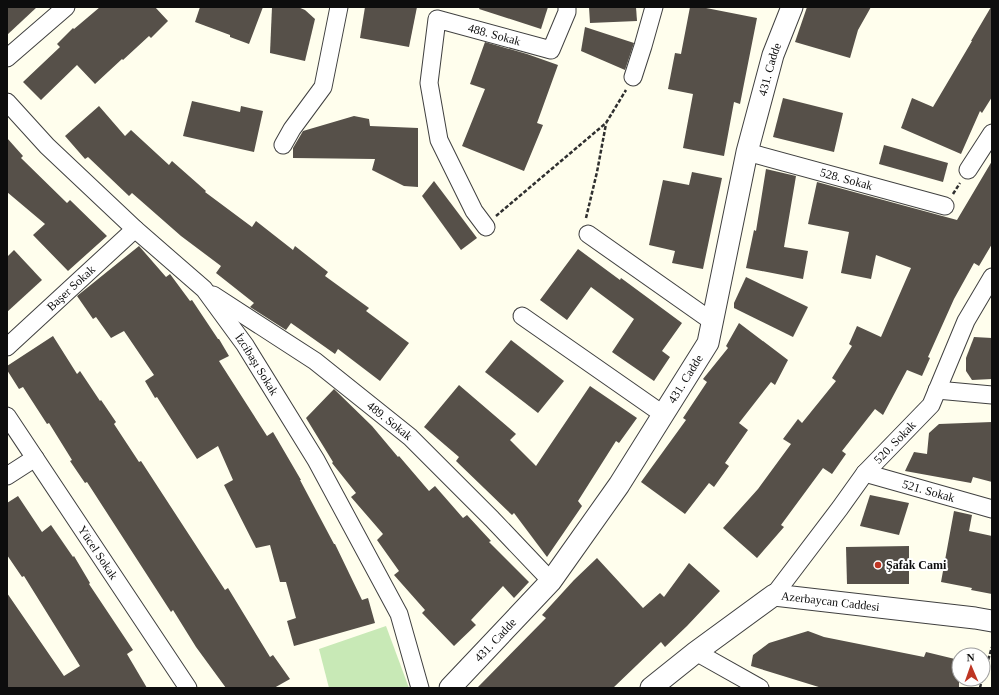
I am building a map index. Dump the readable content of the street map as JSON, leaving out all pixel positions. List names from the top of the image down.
{
  "streets": {
    "street": [
      "488. Sokak",
      "431. Cadde",
      "528. Sokak",
      "Başer Sokak",
      "İzcibaşı Sokak",
      "489. Sokak",
      "520. Sokak",
      "521. Sokak",
      "Yücel Sokak",
      "Azerbaycan Caddesi"
    ]
  },
  "crossings": [
    ["431. Cadde", "528. Sokak"],
    ["431. Cadde", "489. Sokak"],
    ["Başer Sokak", "İzcibaşı Sokak"],
    ["İzcibaşı Sokak", "489. Sokak"],
    ["520. Sokak", "521. Sokak"],
    ["520. Sokak", "Azerbaycan Caddesi"]
  ],
  "places": ["Şafak Cami"],
  "north": "top"
}
